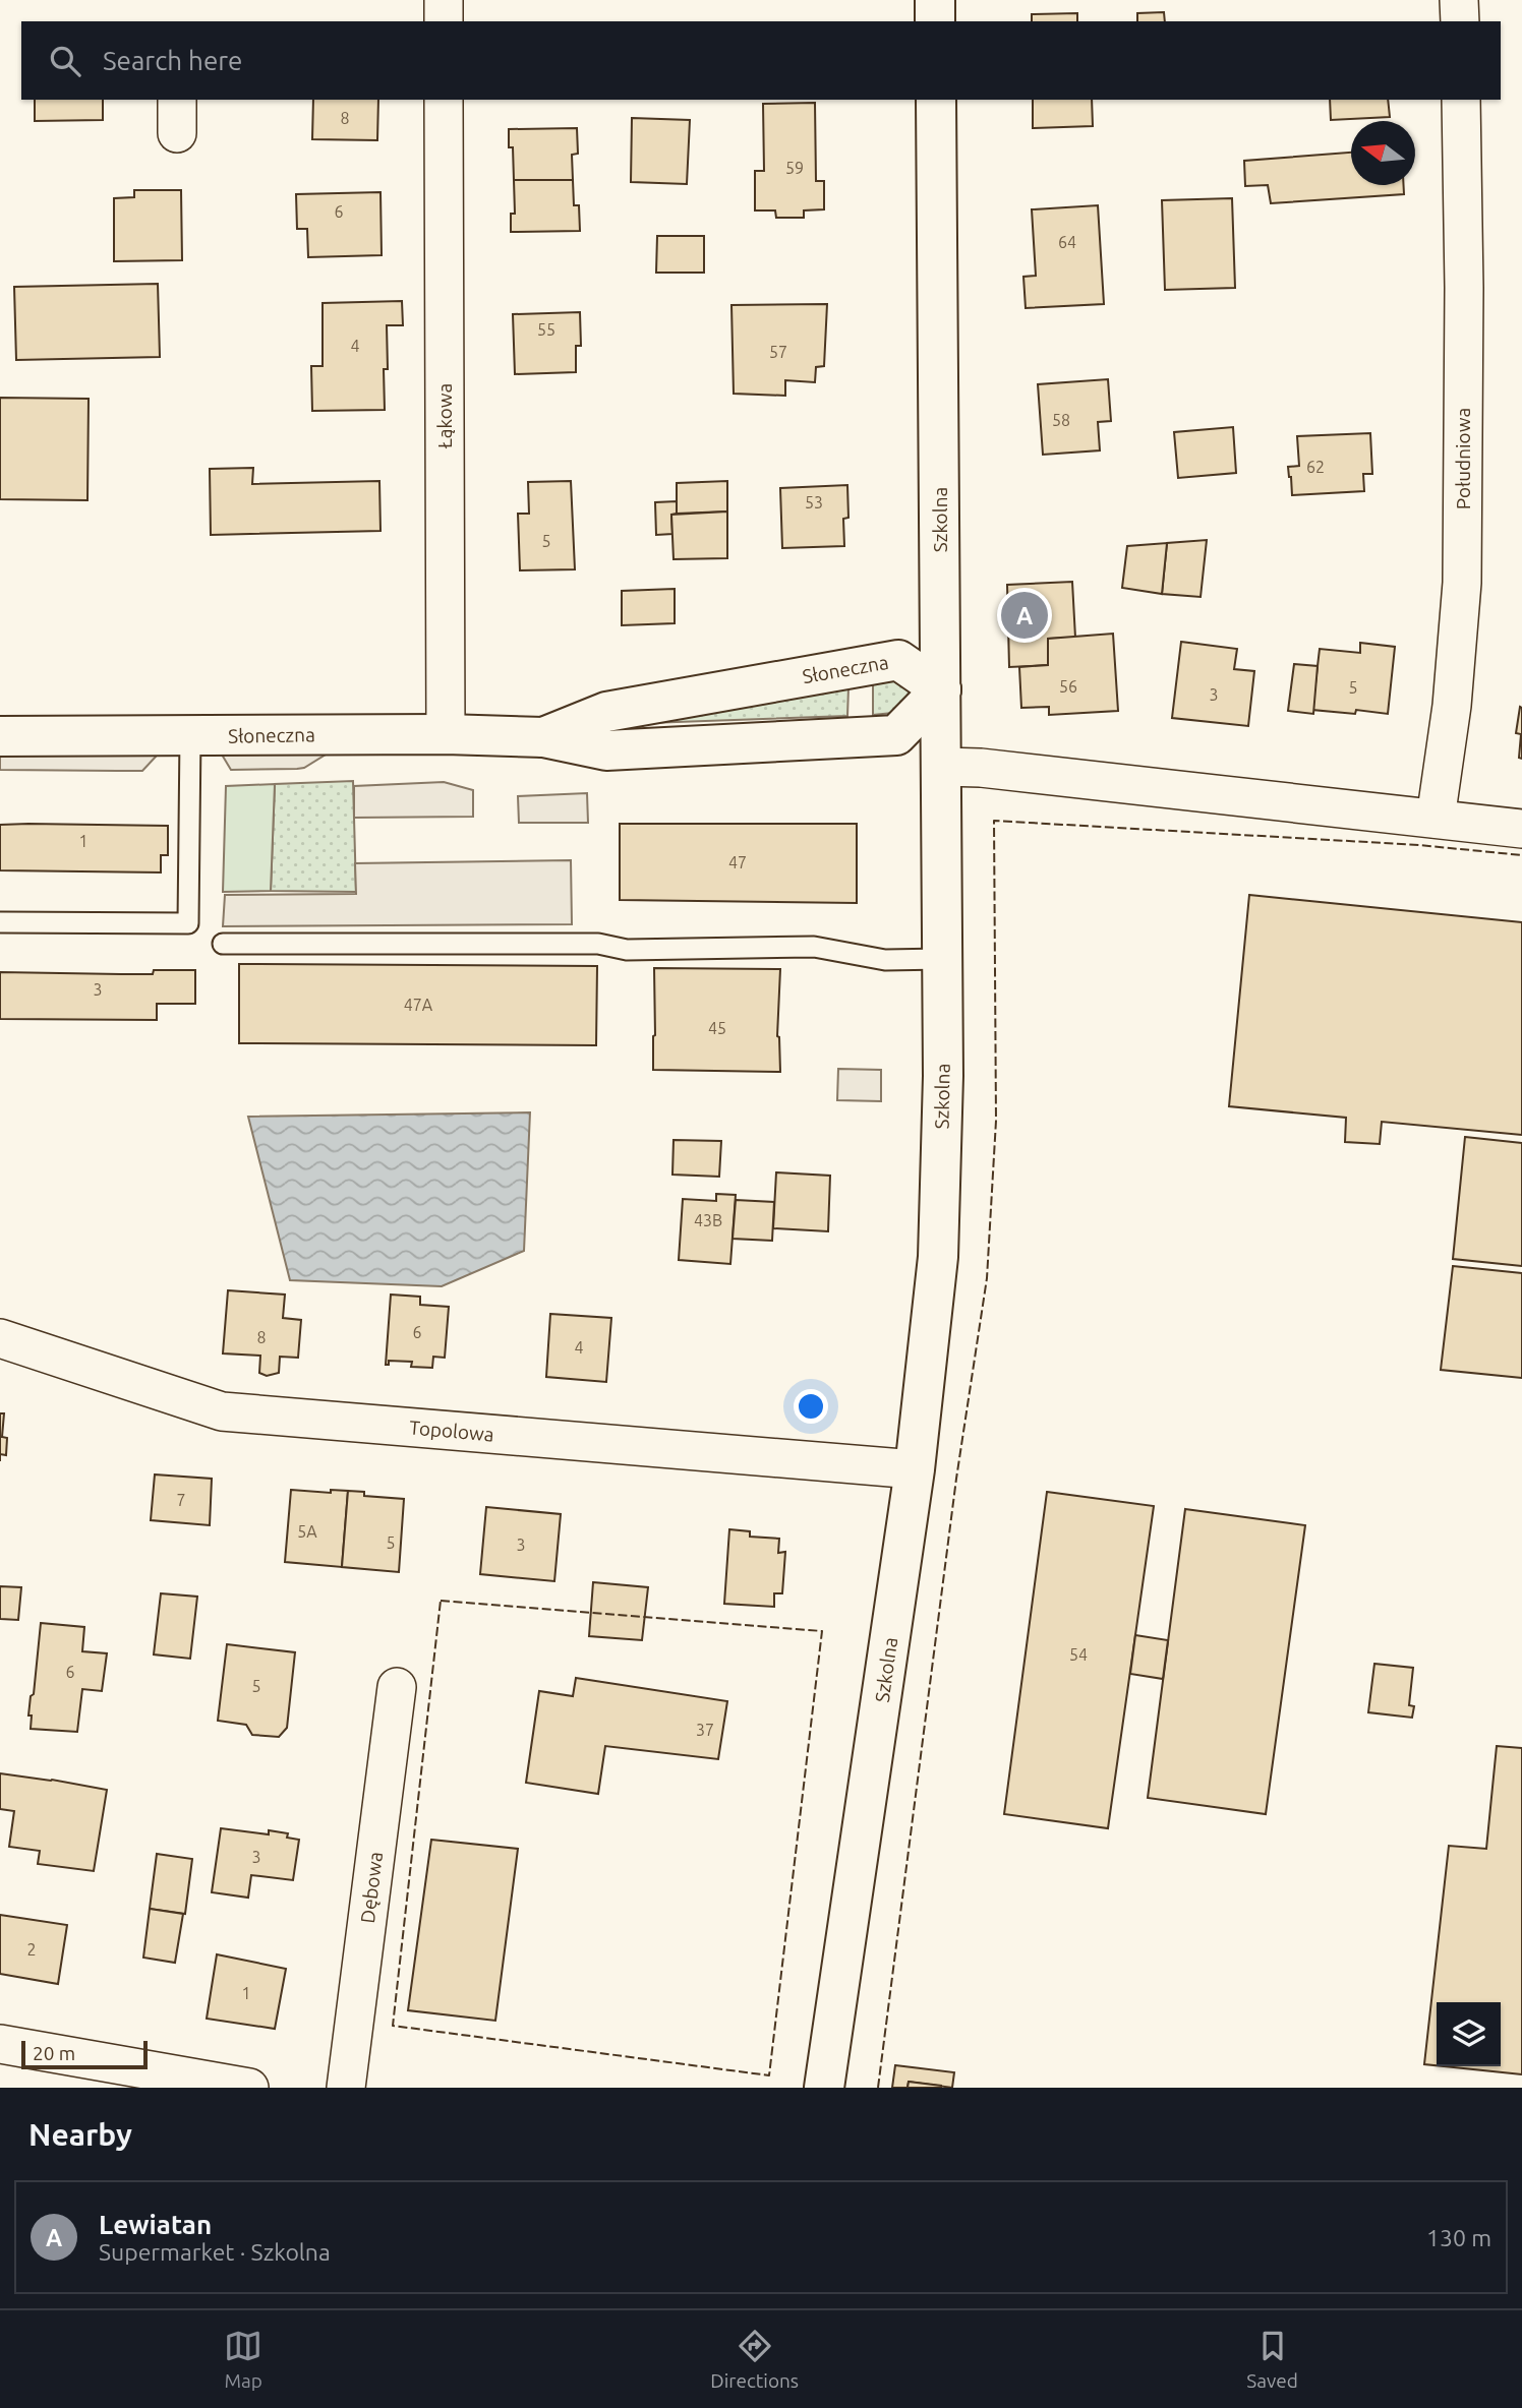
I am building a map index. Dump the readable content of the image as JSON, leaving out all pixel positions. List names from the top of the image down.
{
  "streets": {
    "street": [
      "Łąkowa",
      "Południowa",
      "Szkolna",
      "Słoneczna",
      "Topolowa",
      "Dębowa"
    ]
  },
  "crossings": [
    ["Łąkowa", "Słoneczna"],
    ["Szkolna", "Słoneczna"],
    ["Szkolna", "Topolowa"]
  ],
  "house_numbers": [
    "8",
    "59",
    "6",
    "64",
    "55",
    "4",
    "57",
    "58",
    "62",
    "53",
    "5",
    "56",
    "5",
    "3",
    "1",
    "47",
    "3",
    "47A",
    "45",
    "43B",
    "6",
    "8",
    "4",
    "7",
    "5A",
    "5",
    "3",
    "54",
    "6",
    "5",
    "37",
    "3",
    "2",
    "1"
  ],
  "scale_bar": "20 m",
  "north": "left",
  "page": {
    "search": "Search here",
    "pins": "A",
    "scale": "20 m",
    "heading": "Nearby",
    "list": [
      {
        "mark": "A",
        "name": "Lewiatan",
        "note": "Supermarket · Szkolna",
        "value": "130 m"
      }
    ],
    "nav": ["Map", "Directions", "Saved"]
  }
}
